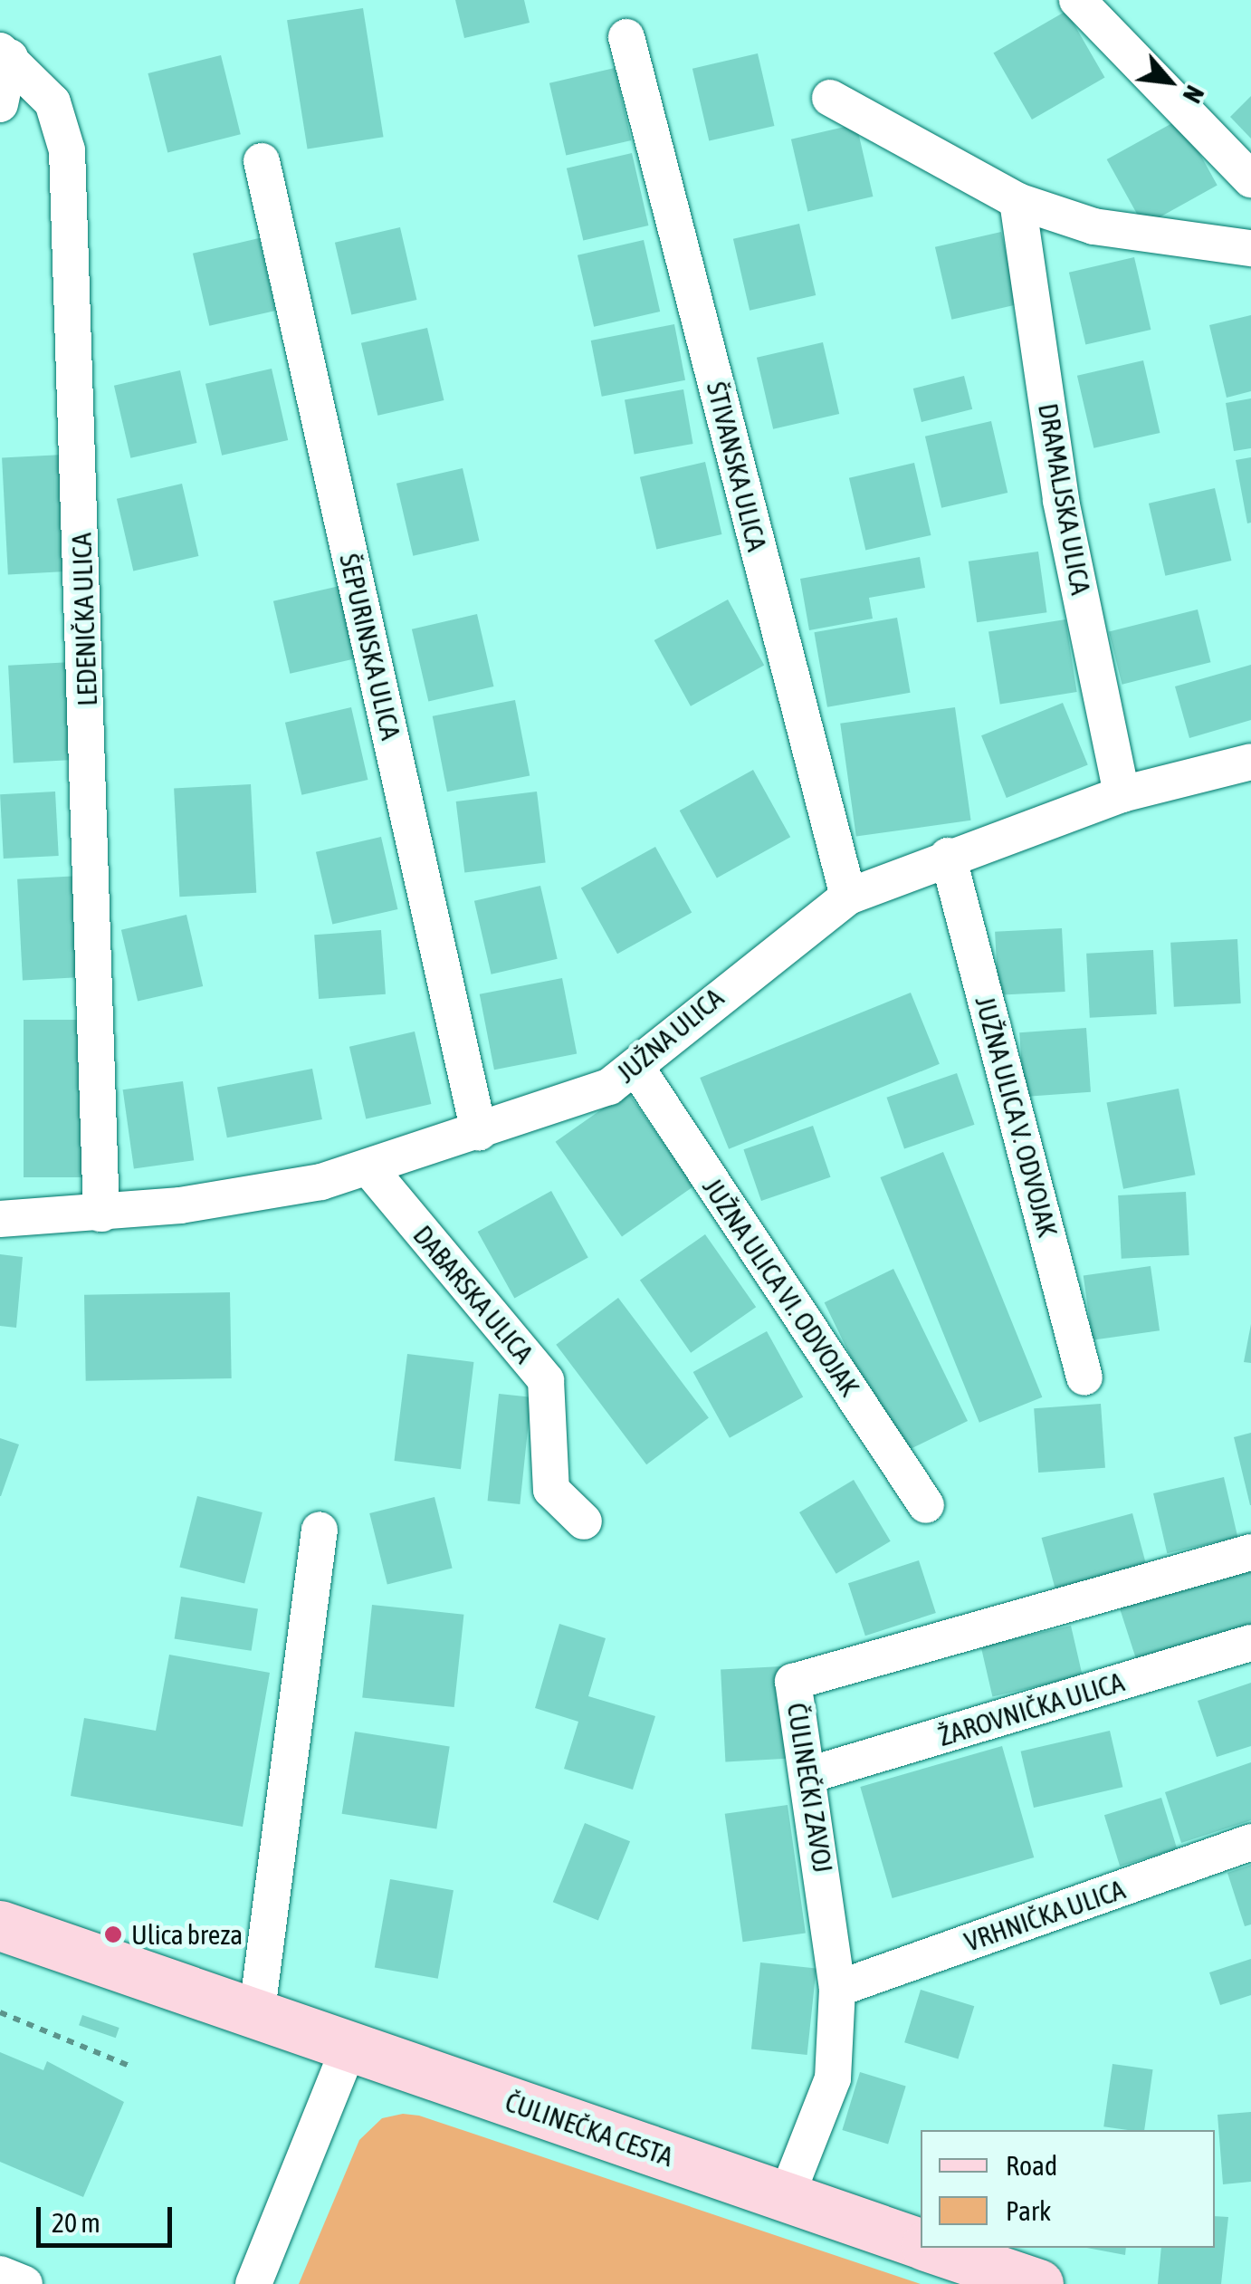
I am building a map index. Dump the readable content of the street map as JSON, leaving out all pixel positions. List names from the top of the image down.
{
  "streets": {
    "main road": ["ČULINEČKA CESTA"],
    "street": [
      "ŠTIVANSKA ULICA",
      "DRAMALJSKA ULICA",
      "LEDENIČKA ULICA",
      "ŠEPURINSKA ULICA",
      "JUŽNA ULICA",
      "JUŽNA ULICA V. ODVOJAK",
      "JUŽNA ULICA VI. ODVOJAK",
      "DABARSKA ULICA",
      "ŽAROVNIČKA ULICA",
      "ČULINEČKI ZAVOJ",
      "VRHNIČKA ULICA"
    ]
  },
  "crossings": [
    ["ŠTIVANSKA ULICA", "JUŽNA ULICA"],
    ["DRAMALJSKA ULICA", "JUŽNA ULICA"],
    ["LEDENIČKA ULICA", "JUŽNA ULICA"],
    ["ŠEPURINSKA ULICA", "JUŽNA ULICA"],
    ["JUŽNA ULICA", "JUŽNA ULICA V. ODVOJAK"],
    ["JUŽNA ULICA", "JUŽNA ULICA VI. ODVOJAK"],
    ["JUŽNA ULICA", "DABARSKA ULICA"],
    ["ŽAROVNIČKA ULICA", "ČULINEČKI ZAVOJ"],
    ["ČULINEČKI ZAVOJ", "VRHNIČKA ULICA"],
    ["ČULINEČKI ZAVOJ", "ČULINEČKA CESTA"]
  ],
  "places": ["Ulica breza"],
  "legend": ["Road", "Park"],
  "scale_bar": "20 m",
  "north": "bottom right"
}
